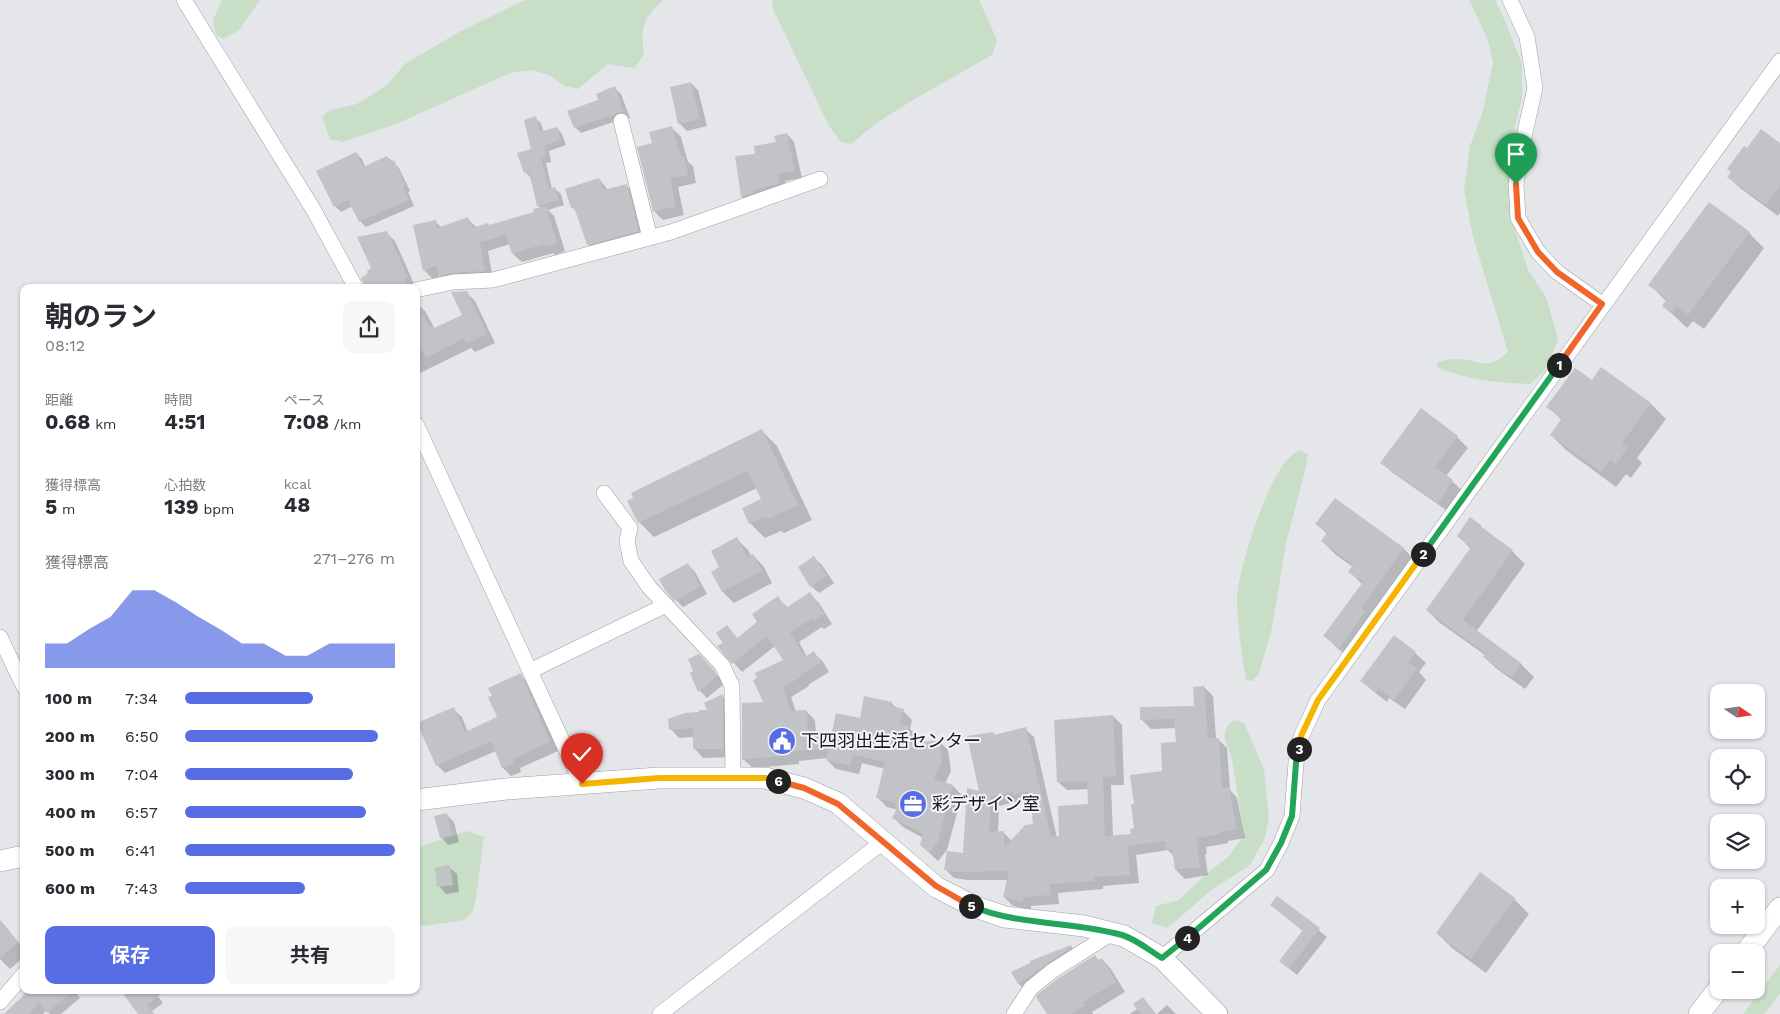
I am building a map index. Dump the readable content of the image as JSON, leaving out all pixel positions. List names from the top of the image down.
{
  "places": {
    "public building": ["下四羽出生活センター"],
    "office": ["彩デザイン室"]
  },
  "north": "right",
  "page": {
    "heading": ["朝のラン", "08:12"],
    "pins": [
      "1",
      "2",
      "3",
      "6",
      "5",
      "4"
    ],
    "stats": [
      ["距離", "0.68 km"],
      ["時間", "4:51"],
      ["ペース", "7:08 /km"],
      ["獲得標高", "5 m"],
      ["心拍数", "139 bpm"],
      ["kcal", "48"]
    ],
    "chart": ["獲得標高", "271–276 m"],
    "list": [
      {
        "name": "100 m",
        "note": "7:34"
      },
      {
        "name": "200 m",
        "note": "6:50"
      },
      {
        "name": "300 m",
        "note": "7:04"
      },
      {
        "name": "400 m",
        "note": "6:57"
      },
      {
        "name": "500 m",
        "note": "6:41"
      },
      {
        "name": "600 m",
        "note": "7:43"
      }
    ],
    "map_buttons": ["+", "−"],
    "buttons": ["保存", "共有"]
  }
}
